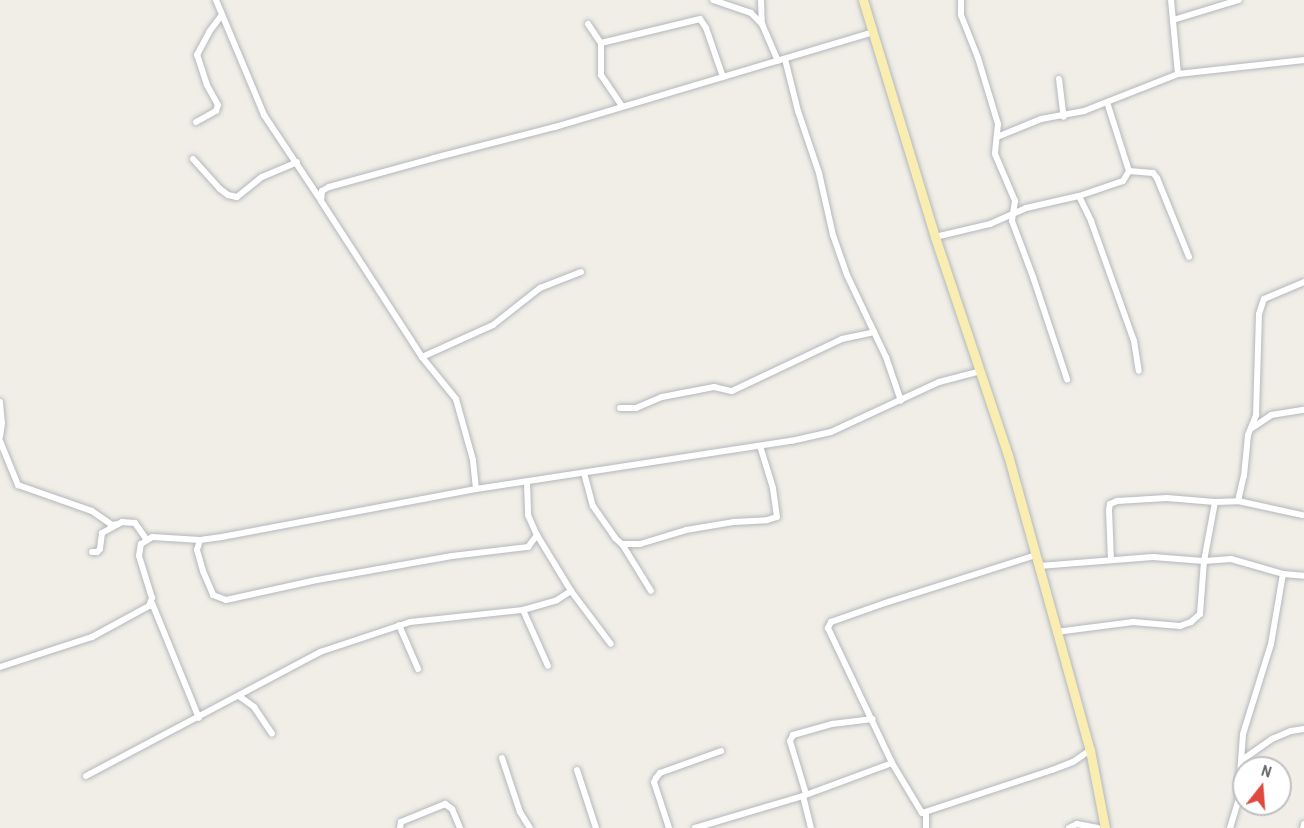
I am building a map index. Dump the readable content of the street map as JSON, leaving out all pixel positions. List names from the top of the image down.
{
  "north": "top"
}
